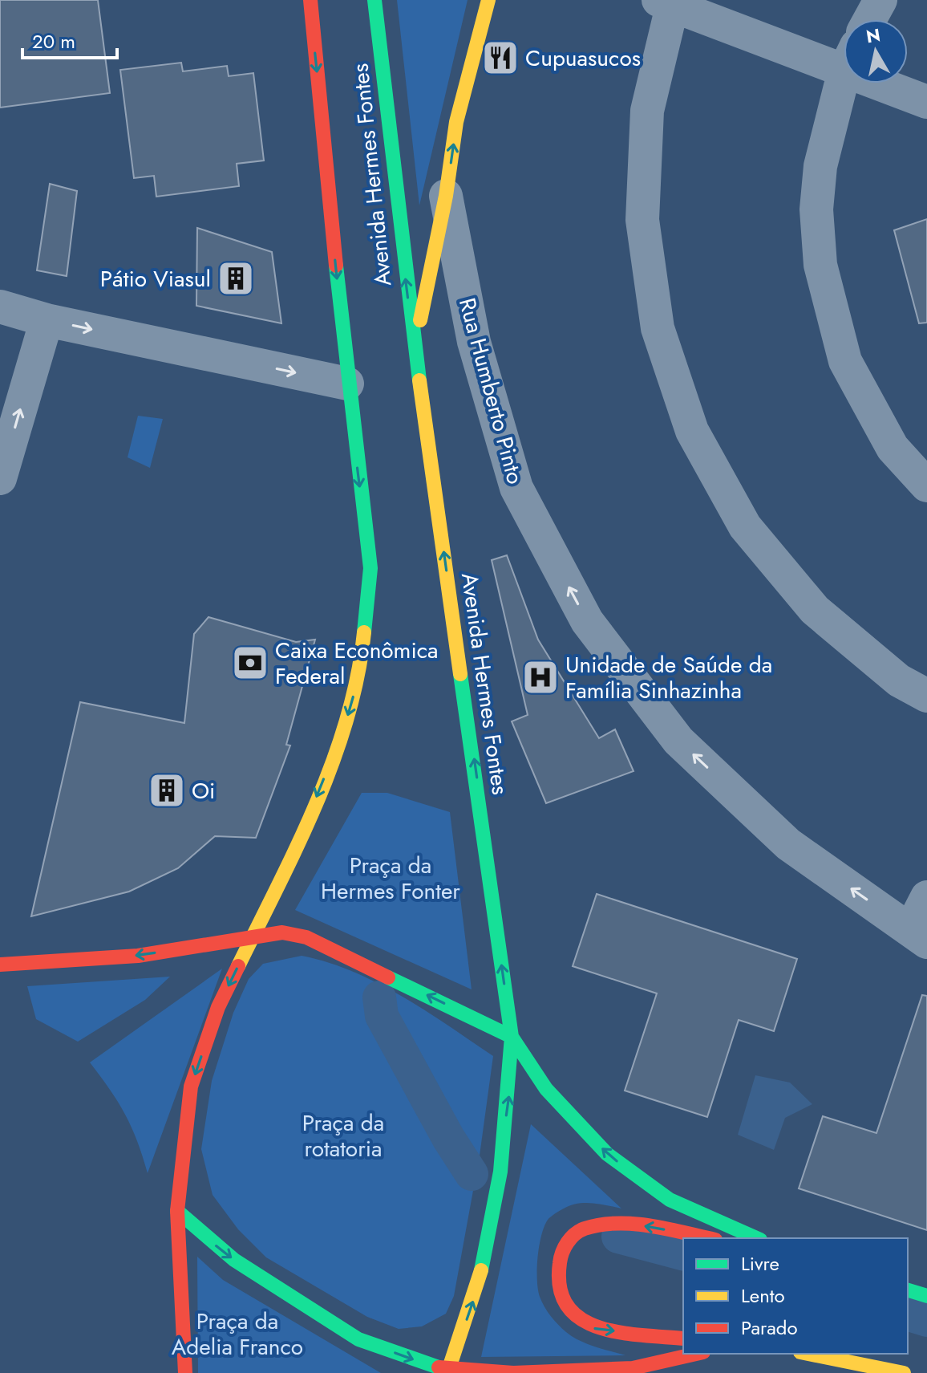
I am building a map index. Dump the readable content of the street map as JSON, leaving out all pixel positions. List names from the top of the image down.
{
  "streets": {
    "main road": ["Avenida Hermes Fontes"],
    "street": ["Rua Humberto Pinto"]
  },
  "parks": ["Praça da Hermes Fonter", "Praça da rotatoria", "Praça da Adelia Franco"],
  "places": {
    "restaurant": ["Cupuasucos"],
    "building": ["Pátio Viasul", "Oi"],
    "bank": ["Caixa Econômica Federal"],
    "hospital": ["Unidade de Saúde da Família Sinhazinha"]
  },
  "legend": ["Livre", "Lento", "Parado"],
  "scale_bar": "20 m",
  "north": "top"
}
